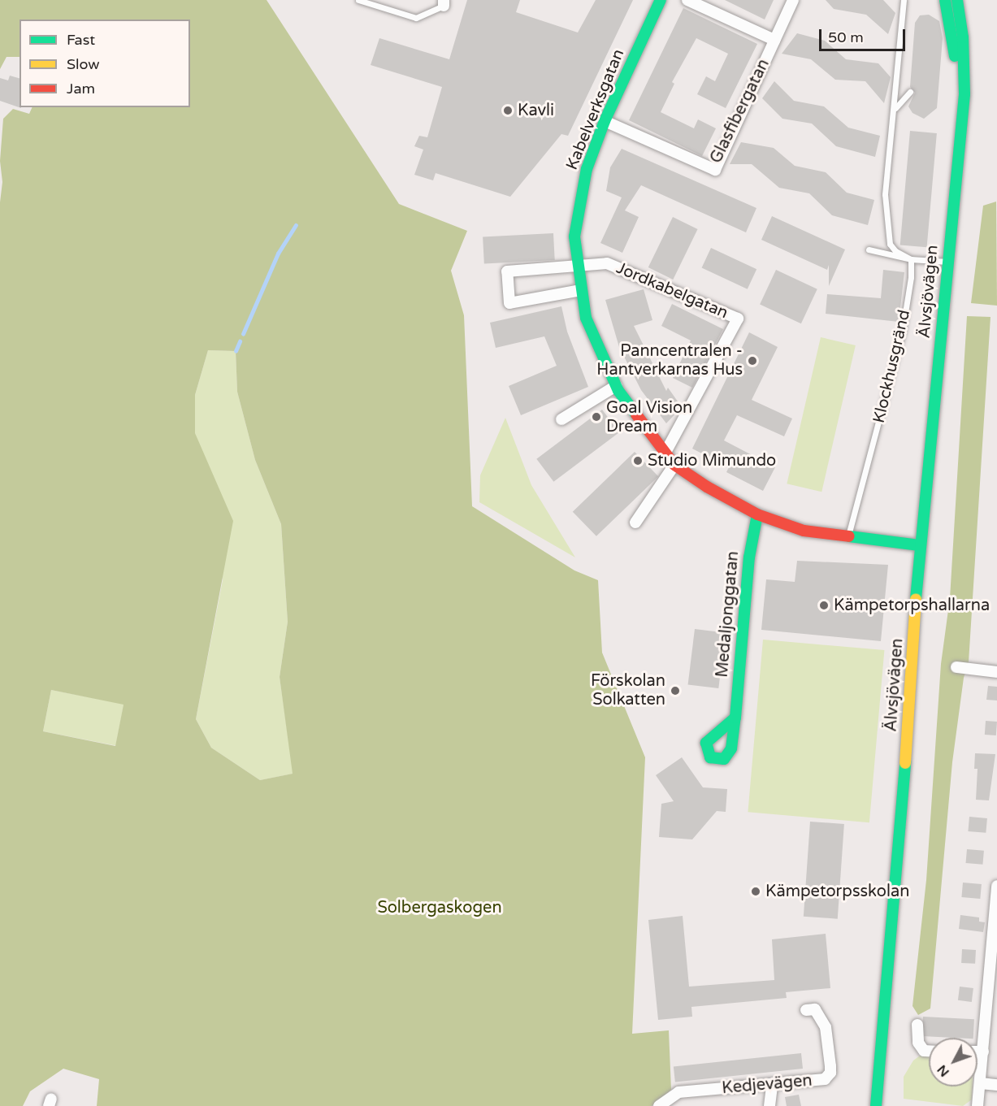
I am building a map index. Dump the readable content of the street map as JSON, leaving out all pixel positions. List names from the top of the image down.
{
  "streets": {
    "main road": ["Kabelverksgatan", "Älvsjövägen", "Medaljonggatan"],
    "street": ["Glasfibergatan", "Jordkabelgatan", "Kedjevägen"],
    "lane": ["Klockhusgränd"]
  },
  "crossings": [
    ["Kabelverksgatan", "Glasfibergatan"],
    ["Kabelverksgatan", "Jordkabelgatan"],
    ["Kabelverksgatan", "Älvsjövägen"],
    ["Kabelverksgatan", "Klockhusgränd"],
    ["Kabelverksgatan", "Medaljonggatan"]
  ],
  "parks": ["Solbergaskogen"],
  "places": [
    "Kavli",
    "Panncentralen - Hantverkarnas Hus",
    "Goal Vision Dream",
    "Studio Mimundo",
    "Kämpetorpshallarna",
    "Förskolan Solkatten",
    "Kämpetorpsskolan"
  ],
  "legend": ["Fast", "Slow", "Jam"],
  "scale_bar": "50 m",
  "north": "bottom left"
}
